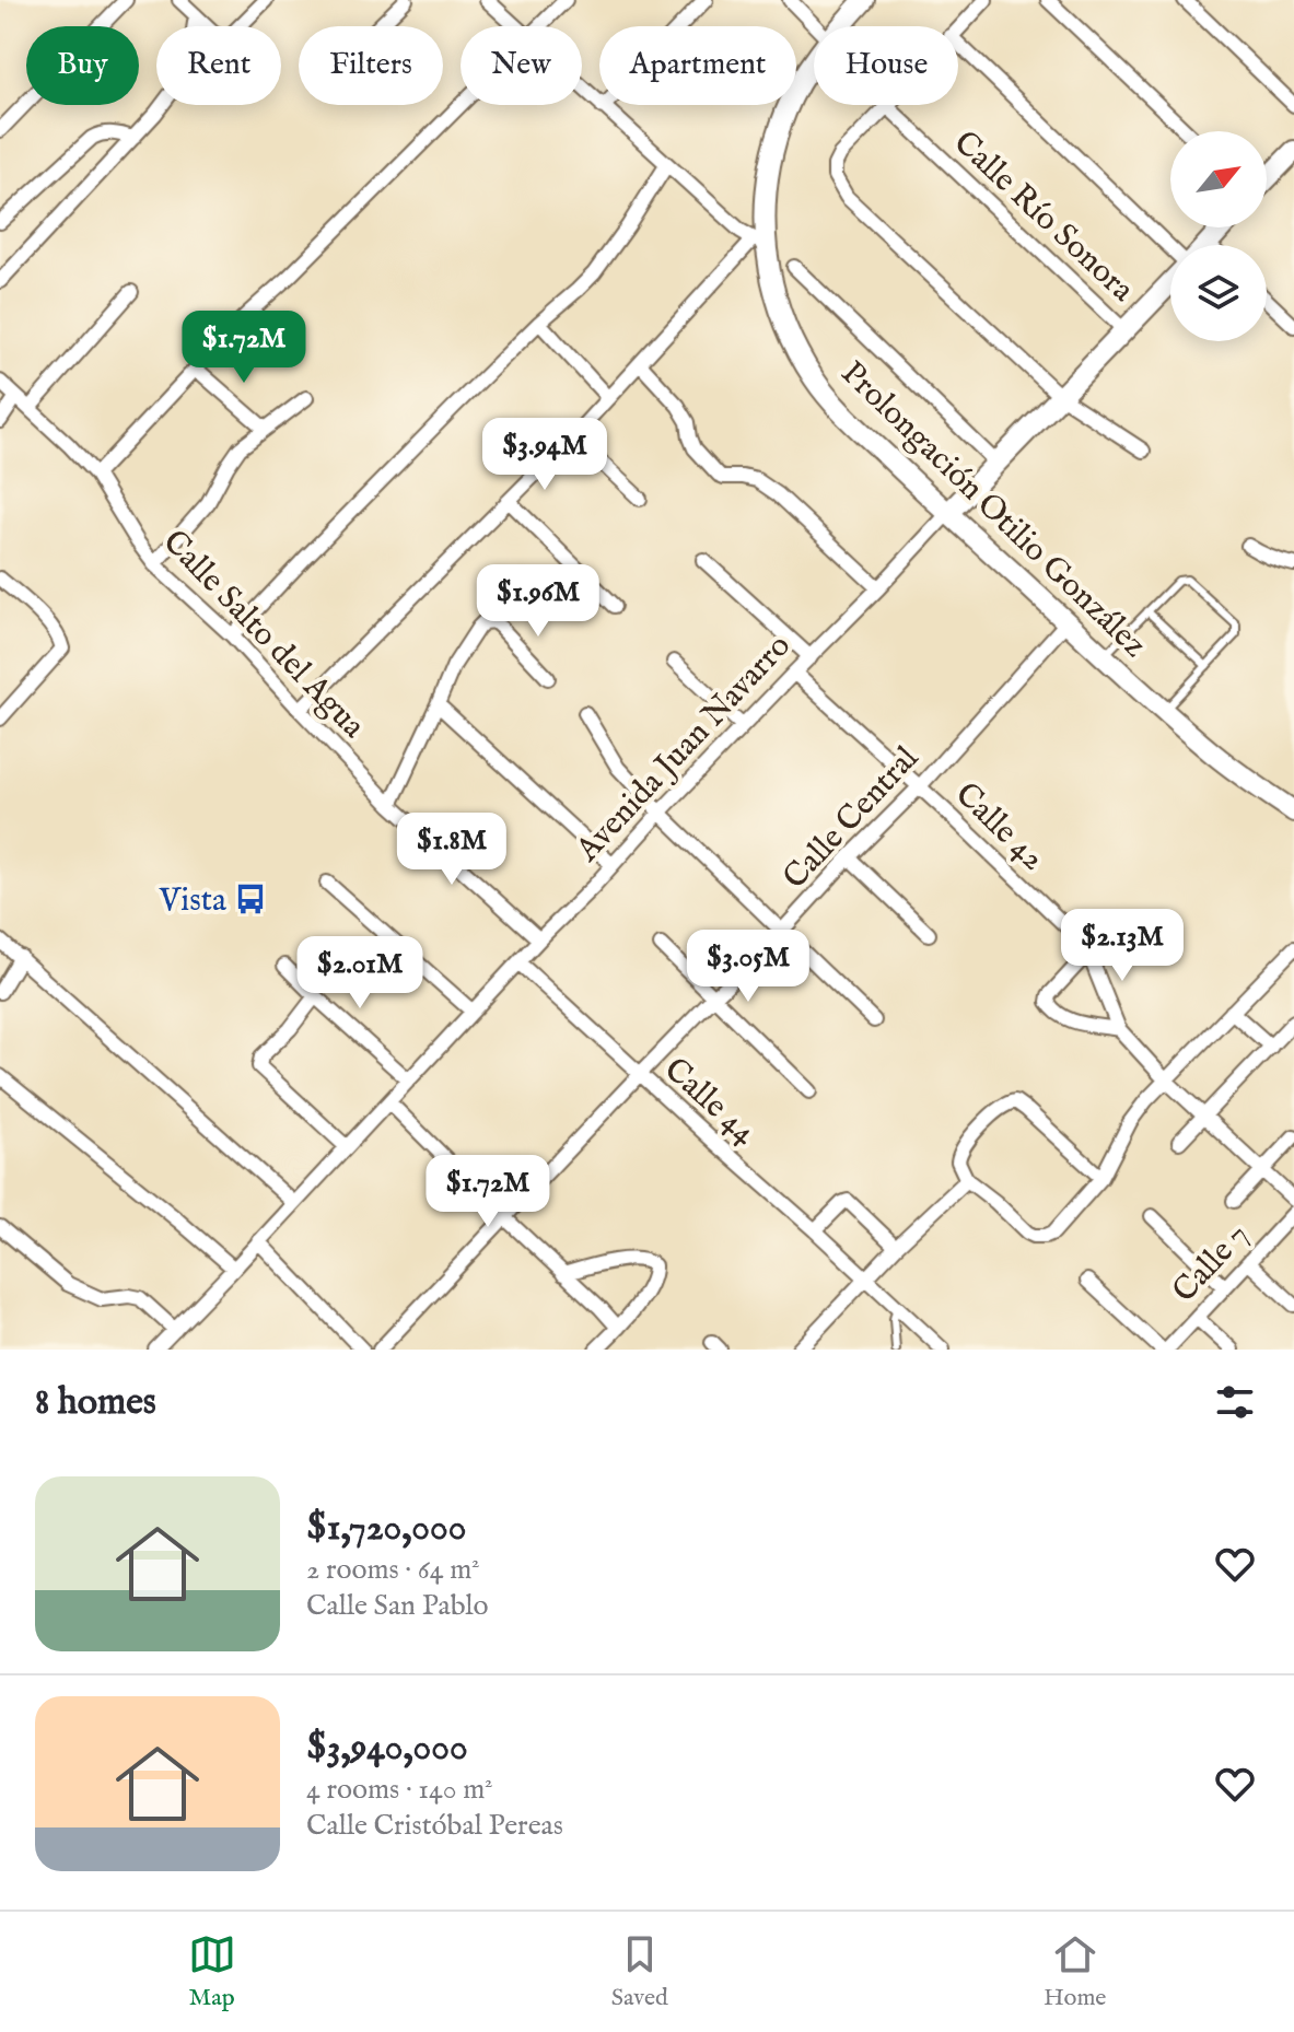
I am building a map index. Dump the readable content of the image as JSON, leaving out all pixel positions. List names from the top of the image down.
{
  "streets": {
    "main road": ["Prolongación Otilio González", "Avenida Juan Navarro"],
    "street": [
      "Calle Río Sonora",
      "Calle Salto del Agua",
      "Calle Central",
      "Calle 42",
      "Calle 44",
      "Calle 7"
    ]
  },
  "crossings": [
    ["Calle Río Sonora", "Avenida Juan Navarro"],
    ["Prolongación Otilio González", "Avenida Juan Navarro"],
    ["Prolongación Otilio González", "Calle Central"],
    ["Calle Salto del Agua", "Avenida Juan Navarro"],
    ["Avenida Juan Navarro", "Calle 42"],
    ["Avenida Juan Navarro", "Calle 44"],
    ["Calle Central", "Calle 42"],
    ["Calle Central", "Calle 44"]
  ],
  "places": {
    "bus stop": ["Vista"]
  },
  "north": "top right",
  "page": {
    "chip": [
      "Buy",
      "Rent",
      "Filters",
      "New",
      "Apartment",
      "House"
    ],
    "price": [
      "$1.72M",
      "$3.94M",
      "$1.96M",
      "$1.8M",
      "$2.13M",
      "$3.05M",
      "$2.01M",
      "$1.72M"
    ],
    "heading": "8 homes",
    "list": [
      {
        "name": "$1,720,000",
        "note": "2 rooms · 64 m² · Calle San Pablo"
      },
      {
        "name": "$3,940,000",
        "note": "4 rooms · 140 m² · Calle Cristóbal Pereas"
      }
    ],
    "tabs": ["Map", "Saved", "Home"]
  }
}
